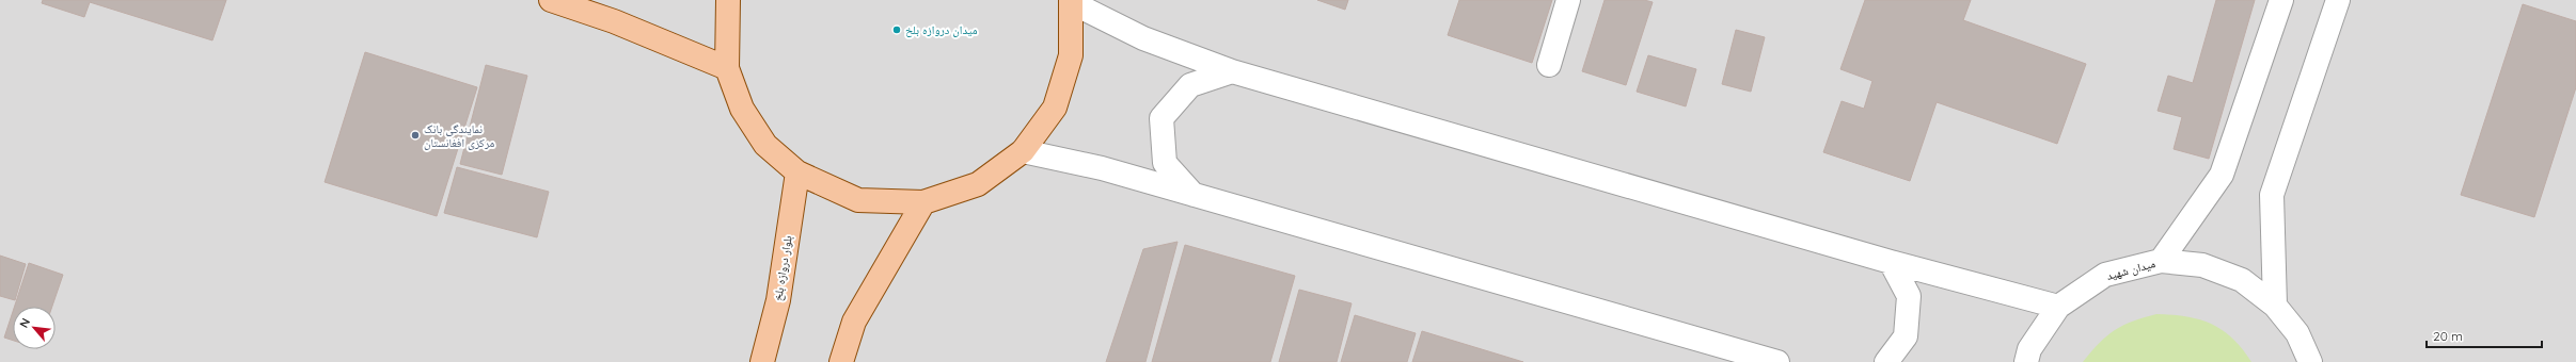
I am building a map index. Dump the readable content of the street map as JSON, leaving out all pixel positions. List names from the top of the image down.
{
  "streets": {
    "main road": ["بلوار دروازه بلخ"],
    "street": ["میدان شهید"]
  },
  "places": ["میدان دروازه بلخ", "نمایندگی بانک مرکزی افغانستان"],
  "scale_bar": "20 m",
  "north": "top left"
}
